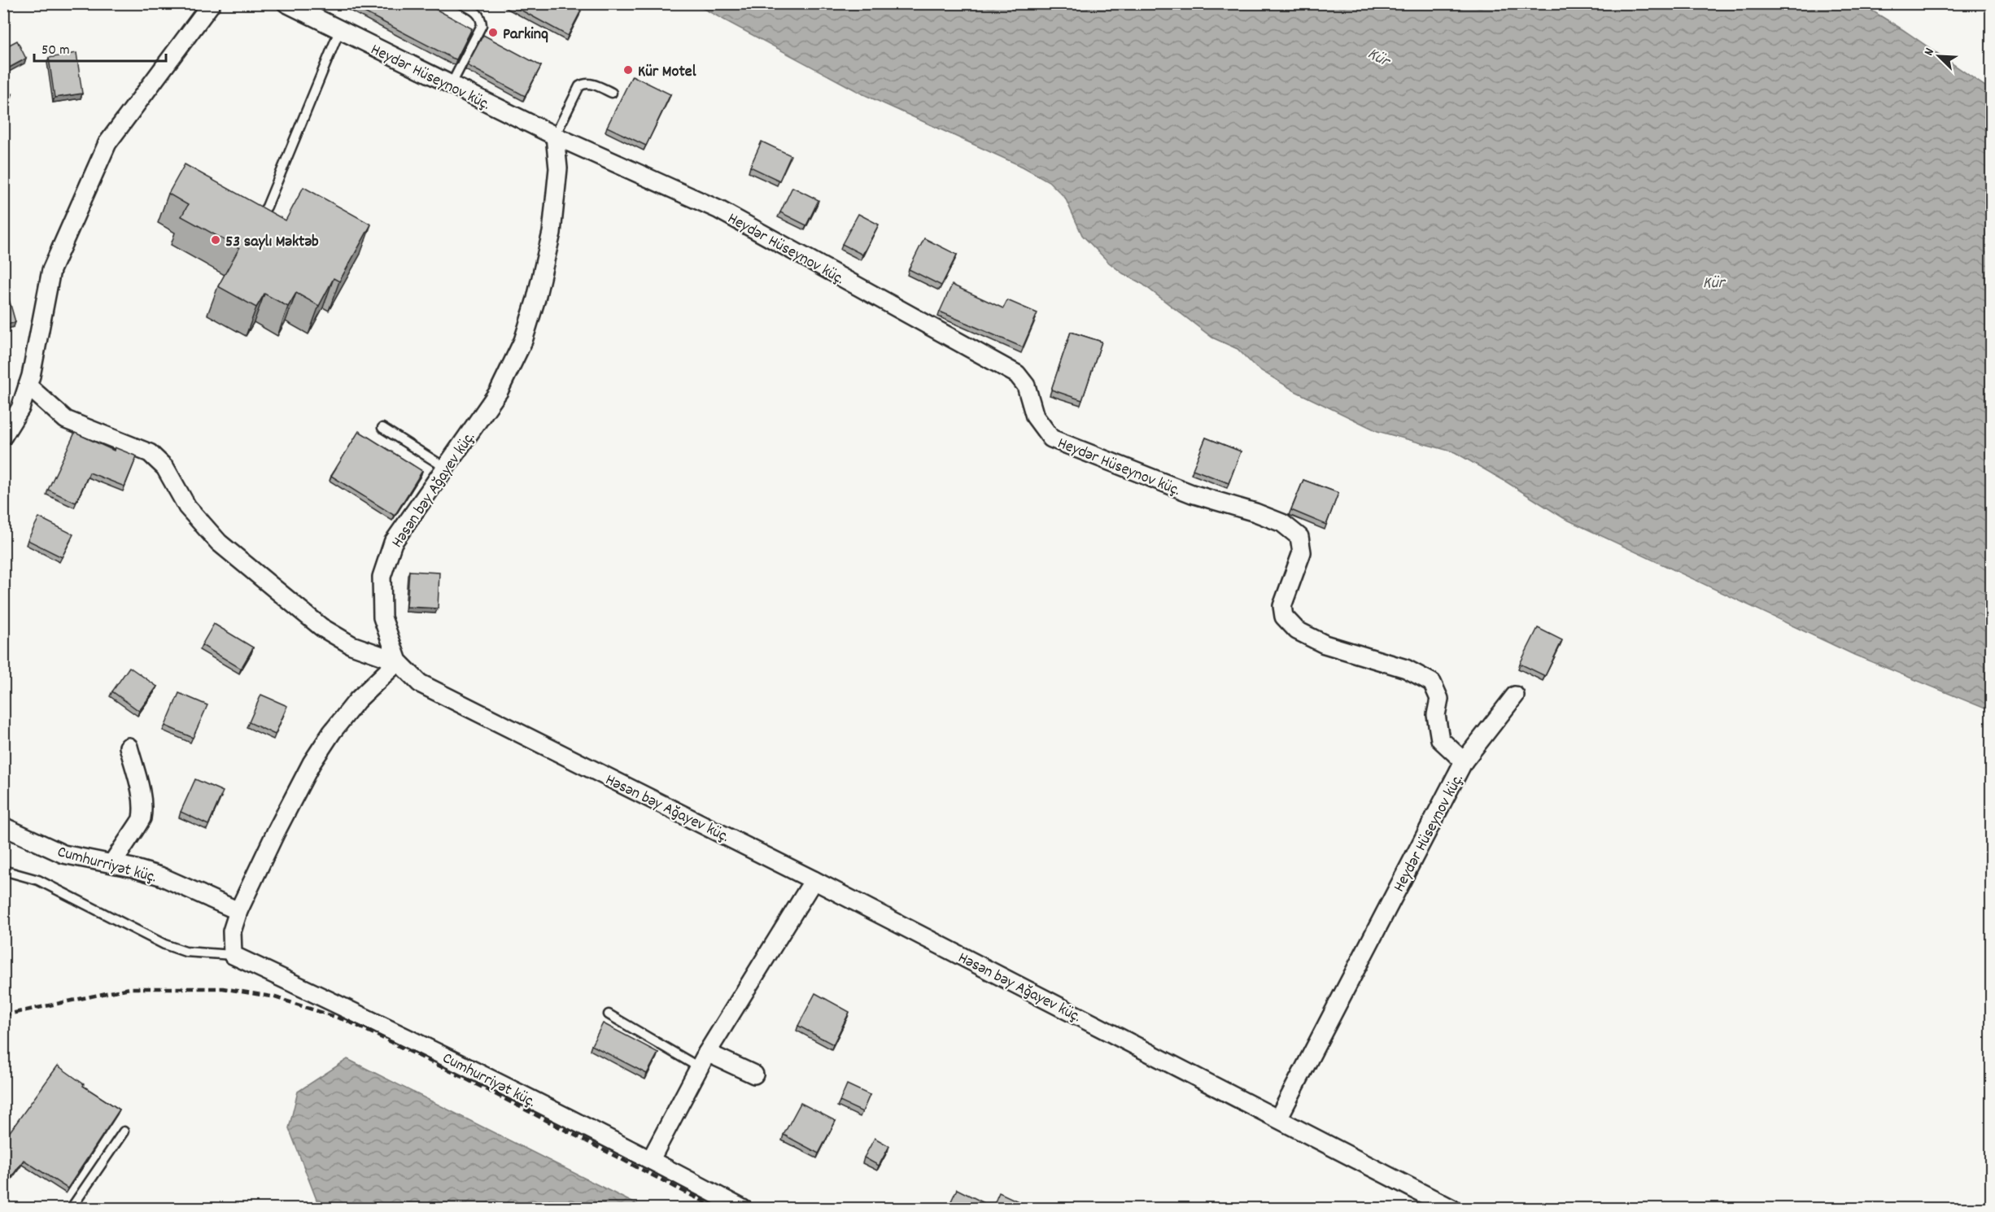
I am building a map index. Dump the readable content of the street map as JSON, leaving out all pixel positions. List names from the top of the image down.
{
  "streets": {
    "street": ["Heydər Hüseynov küç.", "Həsən bəy Ağayev küç.", "Cumhurriyət küç."]
  },
  "crossings": [
    ["Heydər Hüseynov küç.", "Həsən bəy Ağayev küç."]
  ],
  "water": ["Kür"],
  "places": ["Parkinq", "Kür Motel", "53 saylı Məktəb"],
  "scale_bar": "50 m",
  "north": "top left"
}
